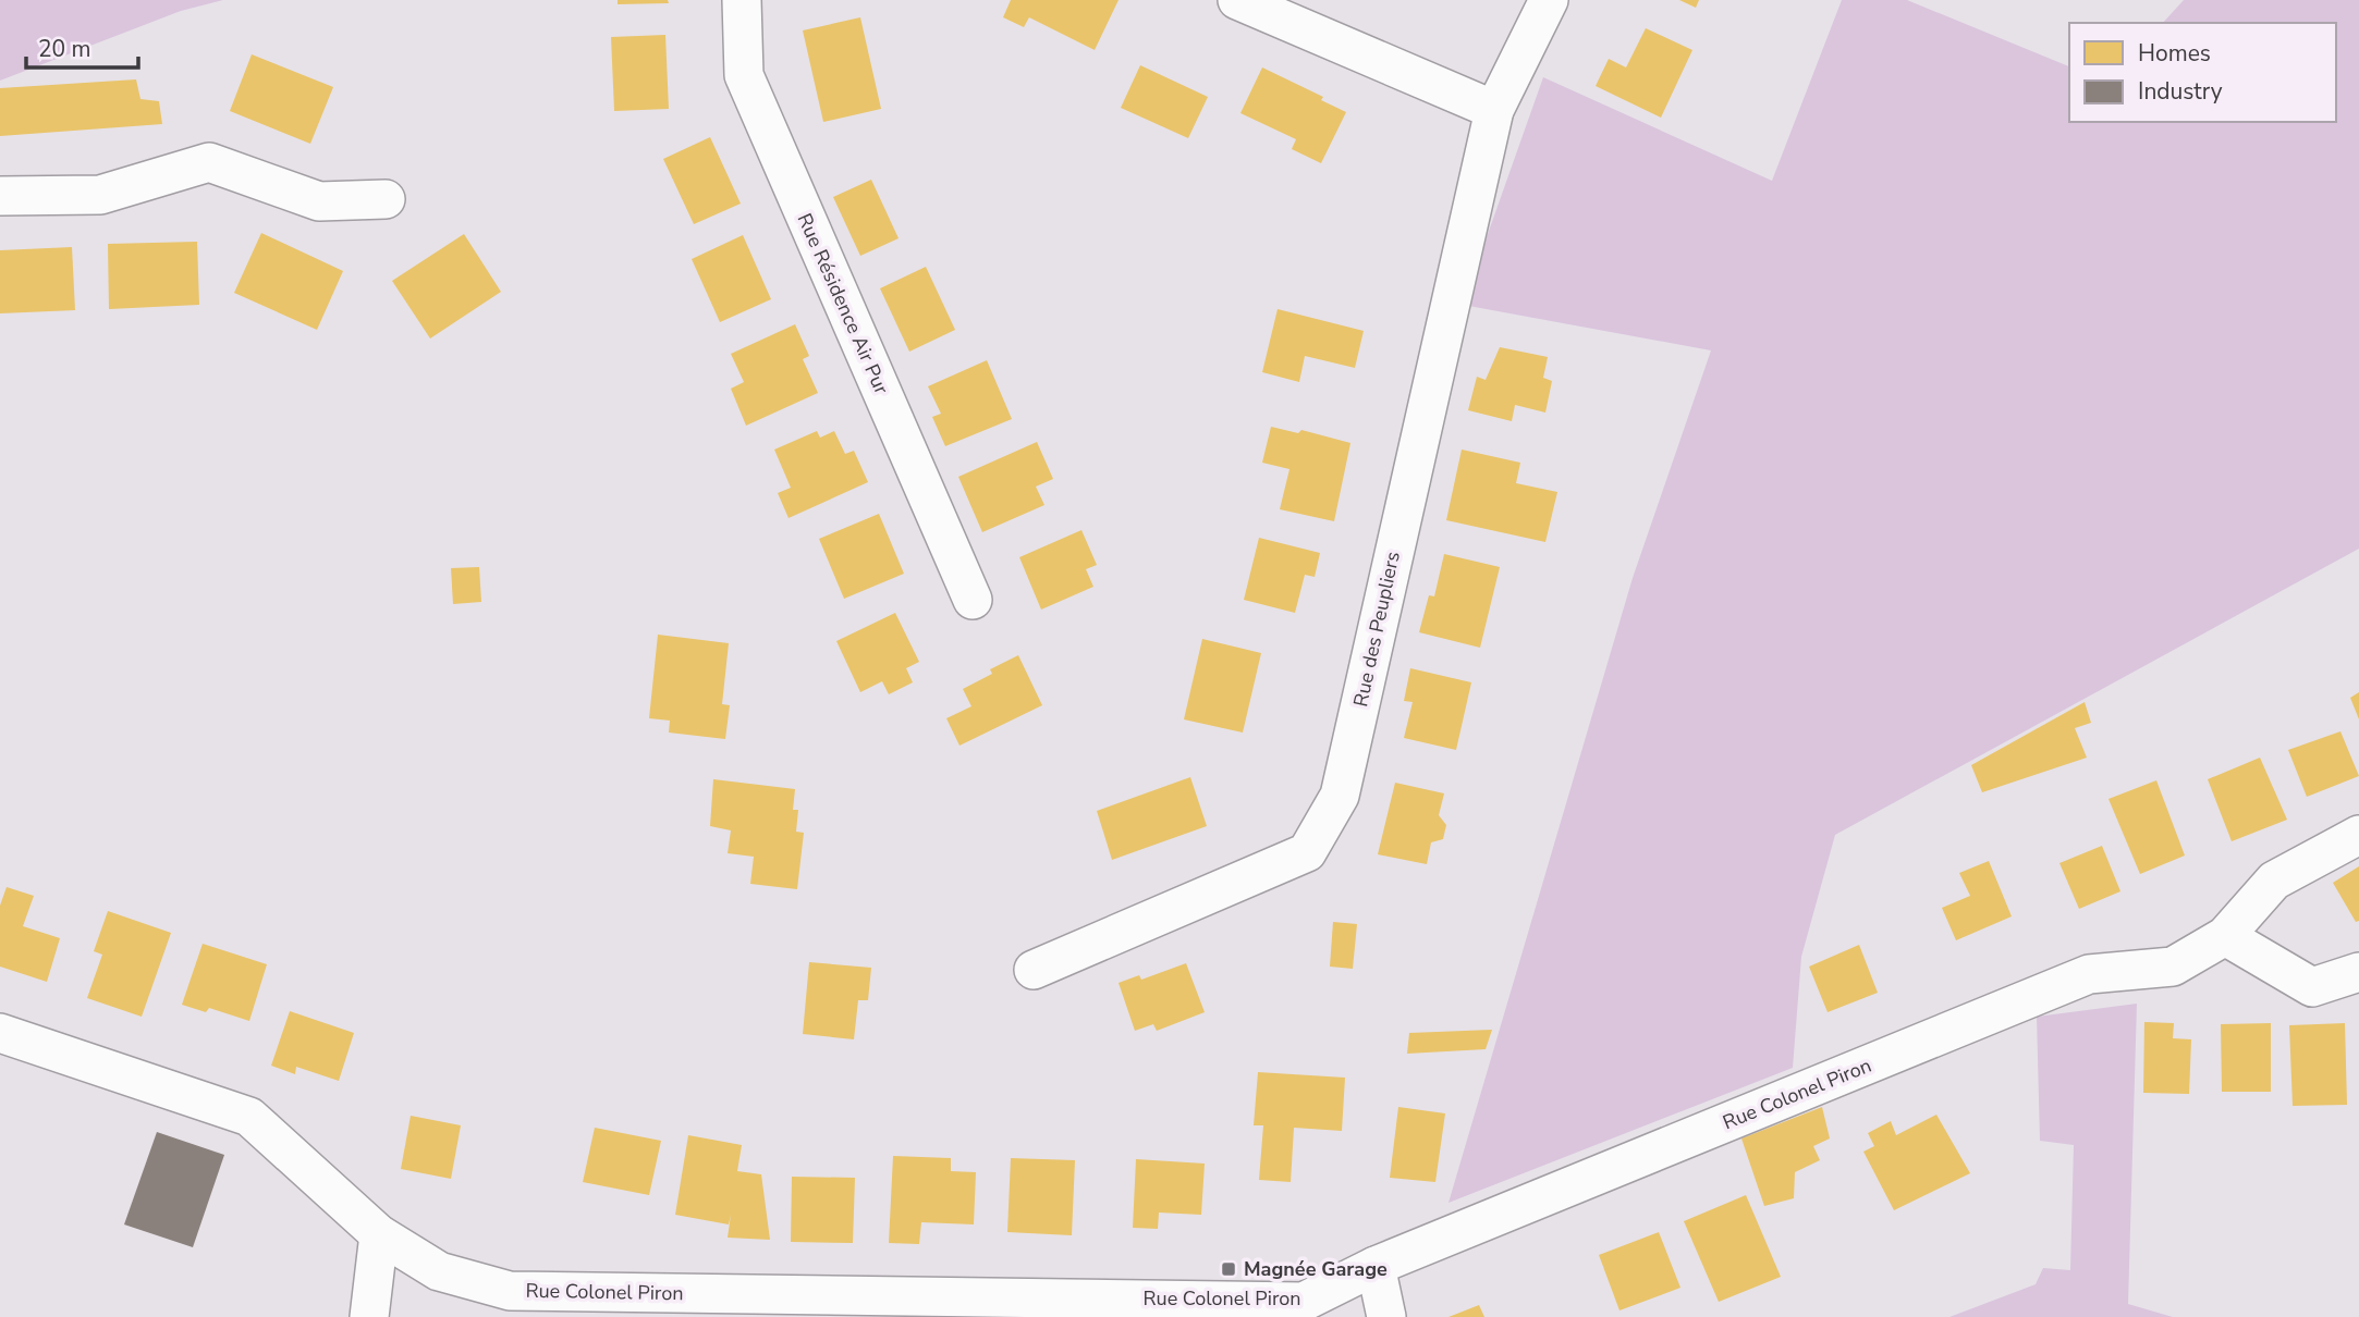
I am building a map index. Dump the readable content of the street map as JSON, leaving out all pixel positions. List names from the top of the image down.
{
  "streets": {
    "street": ["Rue Résidence Air Pur", "Rue des Peupliers", "Rue Colonel Piron"]
  },
  "places": {
    "transit": ["Magnée Garage"]
  },
  "legend": ["Homes", "Industry"],
  "scale_bar": "20 m"
}
